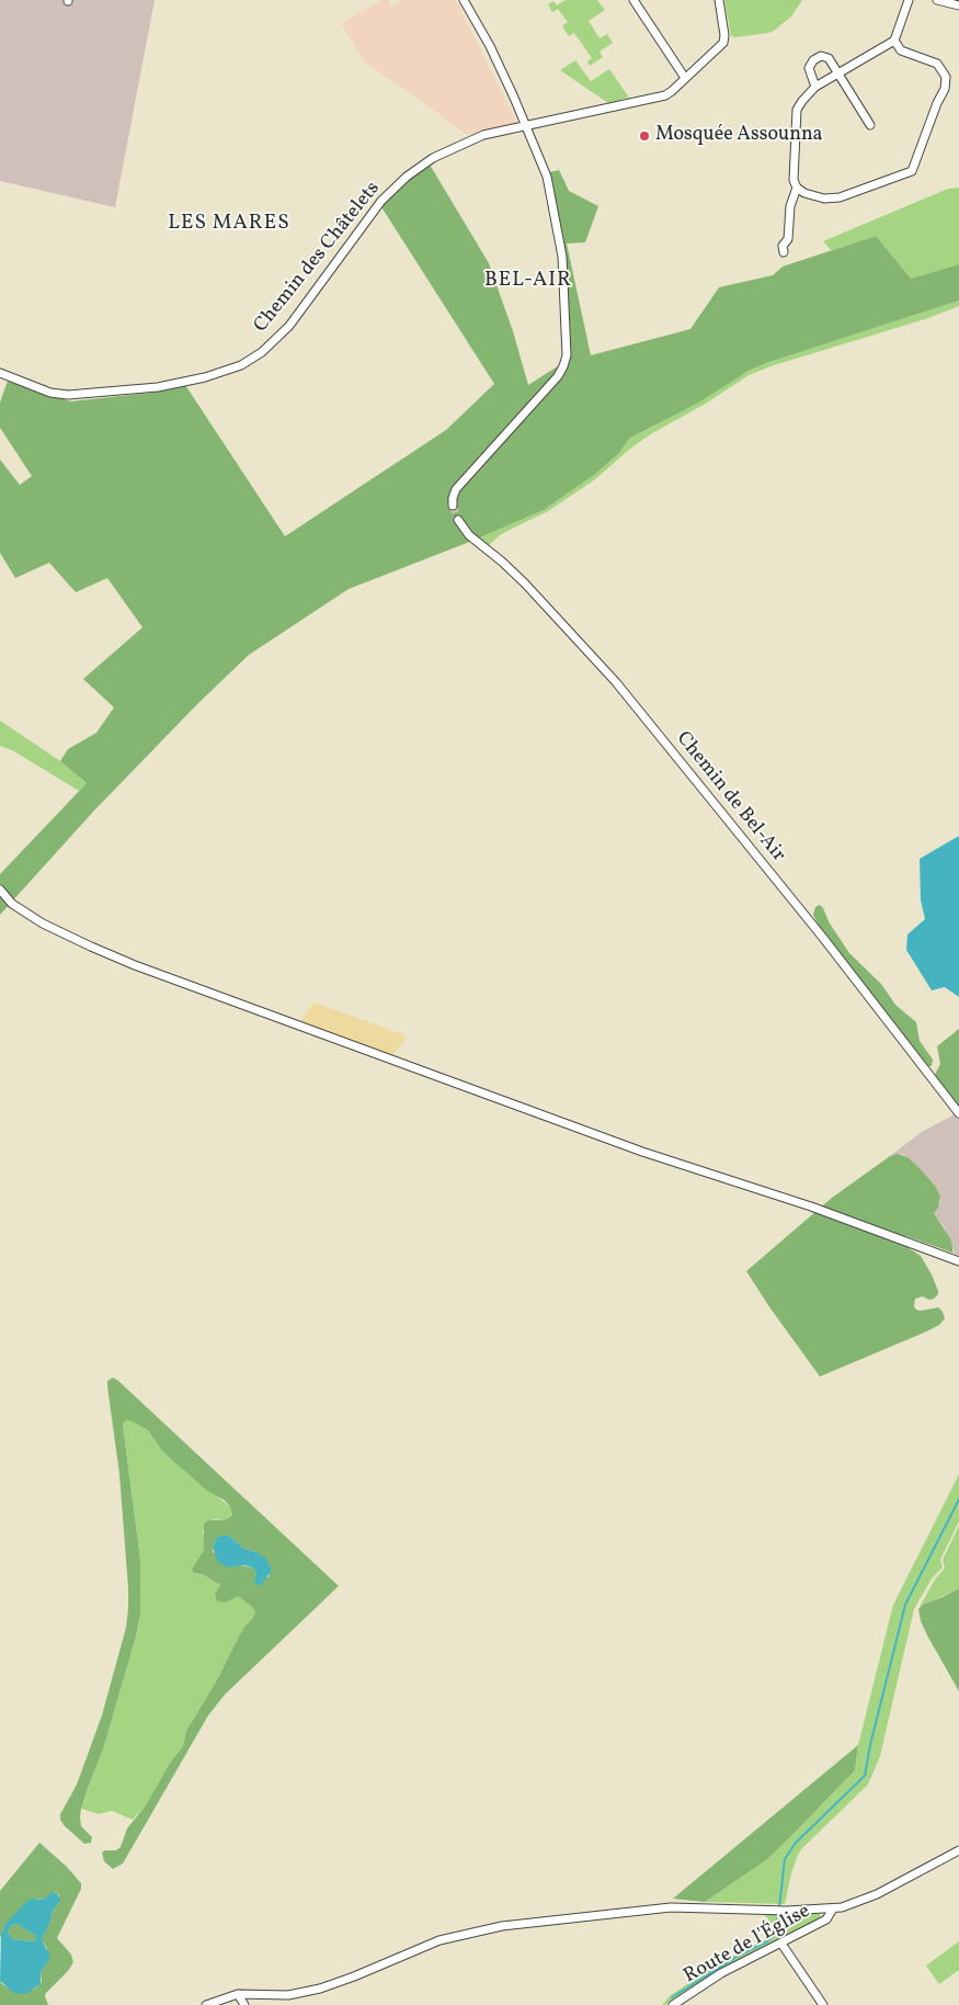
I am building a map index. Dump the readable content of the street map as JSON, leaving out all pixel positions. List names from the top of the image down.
{
  "streets": {
    "street": ["Chemin des Châtelets", "Chemin de Bel-Air", "Route de l'Église"]
  },
  "districts": ["LES MARES", "BEL-AIR"],
  "places": ["Mosquée Assounna"]
}
